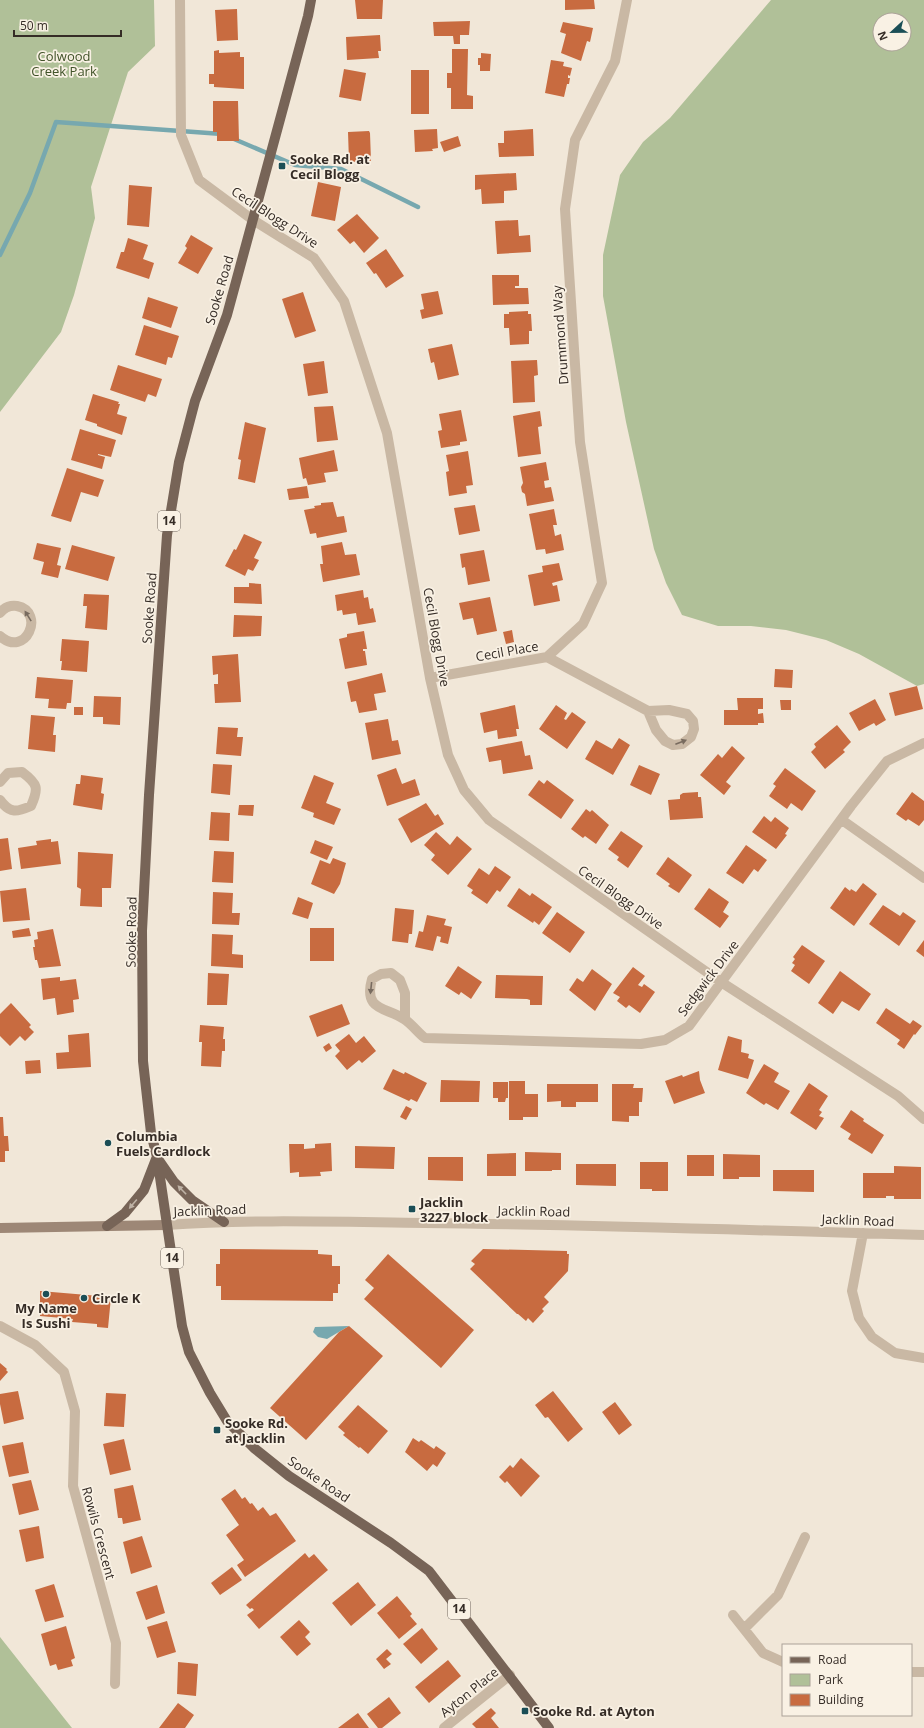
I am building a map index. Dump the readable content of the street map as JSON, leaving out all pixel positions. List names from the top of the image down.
{
  "streets": {
    "main road": ["Sooke Road", "14", "Jacklin Road"],
    "street": [
      "Cecil Blogg Drive",
      "Drummond Way",
      "Cecil Place",
      "Sedgwick Drive",
      "Rowils Crescent",
      "Ayton Place"
    ]
  },
  "crossings": [
    ["Cecil Blogg Drive", "Sooke Road"],
    ["Cecil Blogg Drive", "Cecil Place"],
    ["Cecil Blogg Drive", "Sedgwick Drive"],
    ["Sooke Road", "Jacklin Road"],
    ["Sooke Road", "Ayton Place"],
    ["Drummond Way", "Cecil Place"]
  ],
  "parks": ["Colwood Creek Park"],
  "places": {
    "transit": [
      "Sooke Rd. at Cecil Blogg",
      "Jacklin 3227 block",
      "Sooke Rd. at Jacklin",
      "Sooke Rd. at Ayton"
    ],
    "other": ["Columbia Fuels Cardlock", "My Name Is Sushi", "Circle K"]
  },
  "legend": ["Road", "Park", "Building"],
  "scale_bar": "50 m",
  "north": "left"
}
